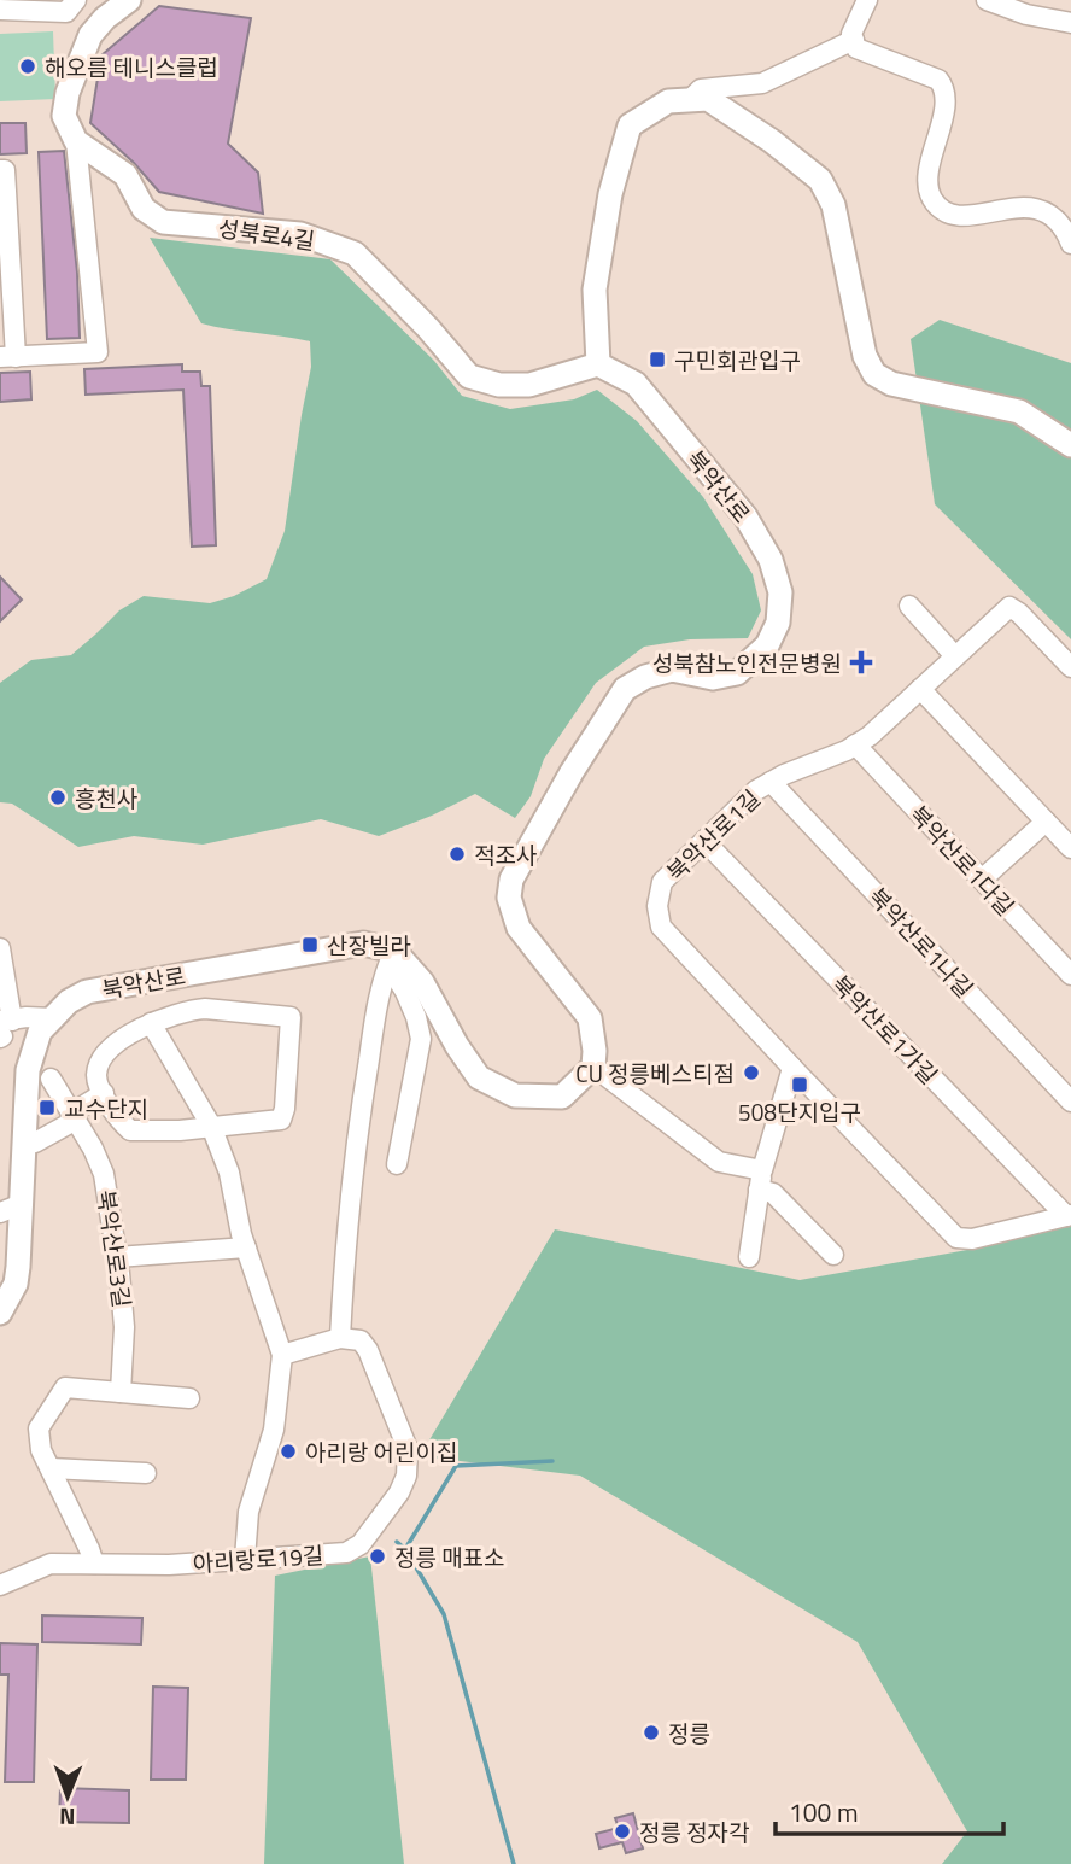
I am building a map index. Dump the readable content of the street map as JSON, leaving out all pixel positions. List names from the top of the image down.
{
  "streets": {
    "street": [
      "성북로4길",
      "북악산로",
      "북악산로1길",
      "북악산로1다길",
      "북악산로1나길",
      "북악산로1가길",
      "북악산로3길",
      "아리랑로19길"
    ]
  },
  "crossings": [
    ["성북로4길", "북악산로"],
    ["북악산로1길", "북악산로1다길"],
    ["북악산로1길", "북악산로1나길"],
    ["북악산로1길", "북악산로1가길"]
  ],
  "places": {
    "other": [
      "해오름 테니스클럽",
      "흥천사",
      "적조사",
      "CU 정릉베스티점",
      "아리랑 어린이집",
      "정릉 매표소",
      "정릉",
      "정릉 정자각"
    ],
    "transit": [
      "구민회관입구",
      "산장빌라",
      "508단지입구",
      "교수단지"
    ],
    "health": ["성북참노인전문병원"]
  },
  "scale_bar": "100 m",
  "north": "bottom"
}
